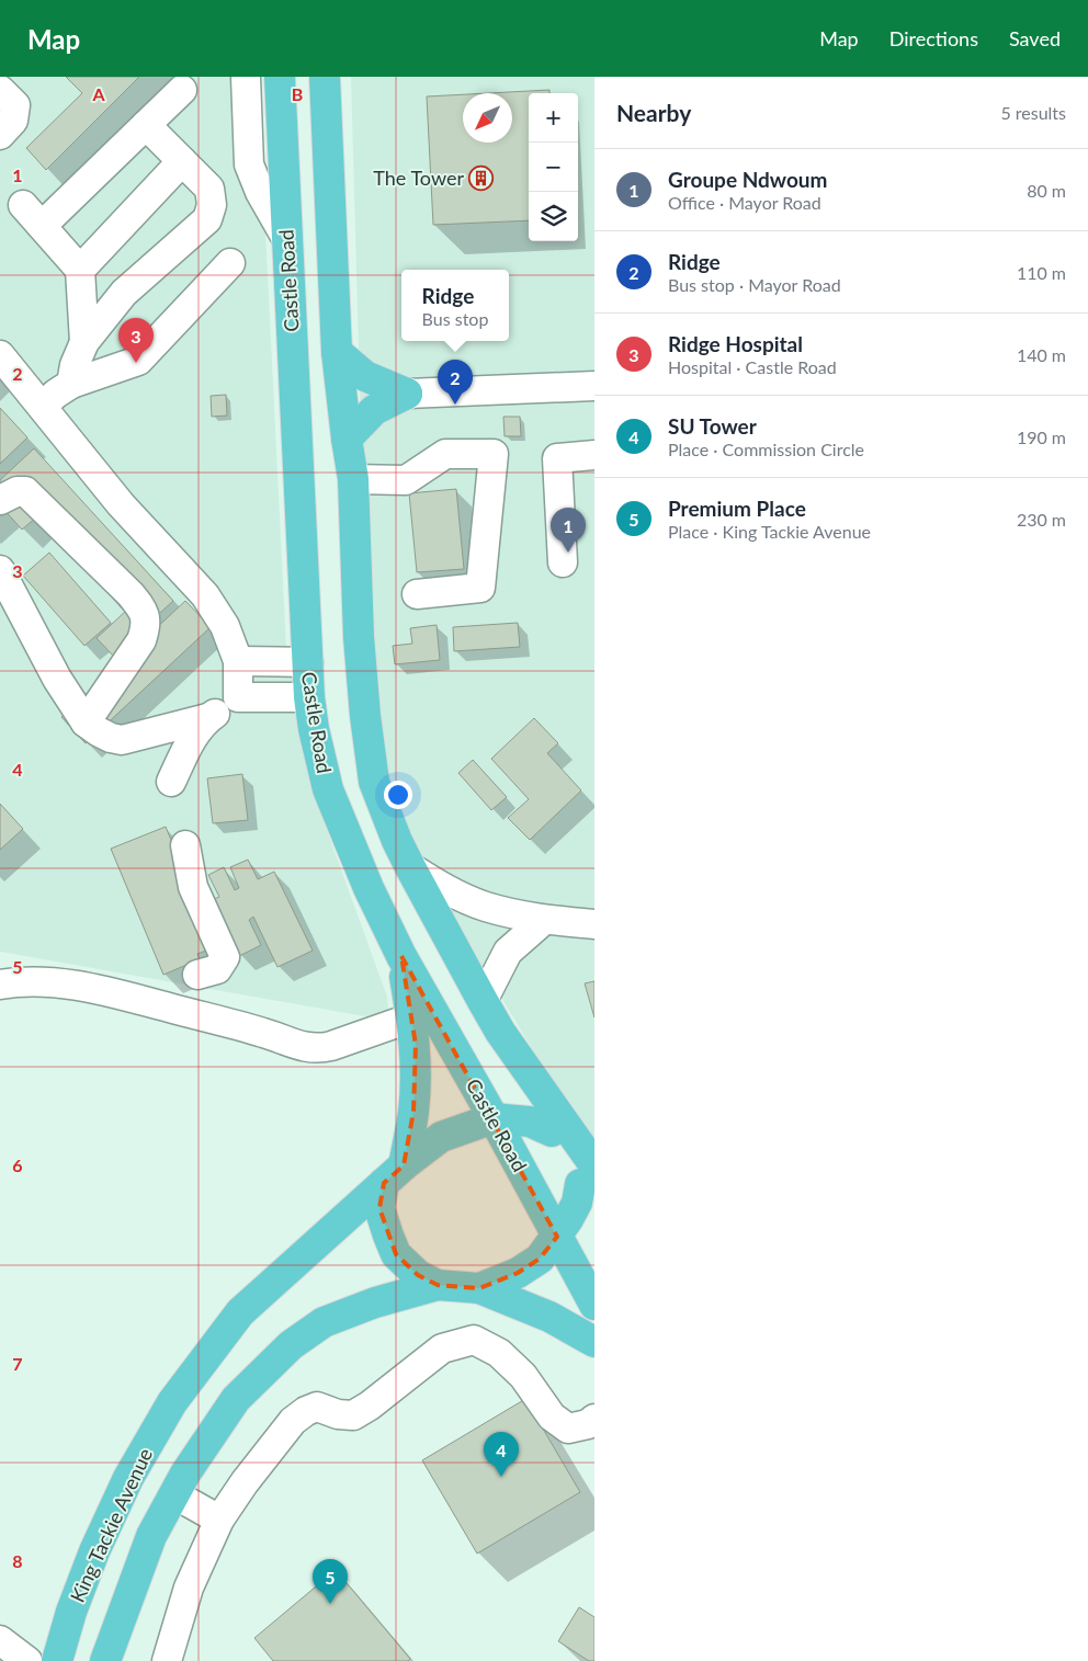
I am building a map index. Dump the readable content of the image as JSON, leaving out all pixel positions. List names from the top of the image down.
{
  "streets": {
    "main road": ["Castle Road", "King Tackie Avenue"]
  },
  "crossings": [
    ["Castle Road", "King Tackie Avenue"]
  ],
  "places": {
    "building": ["The Tower"]
  },
  "north": "bottom left",
  "page": {
    "header": "Map",
    "nav": ["Map", "Directions", "Saved"],
    "heading": ["Nearby", "5 results"],
    "map_buttons": ["+", "−"],
    "list": [
      {
        "mark": "1",
        "name": "Groupe Ndwoum",
        "note": "Office · Mayor Road",
        "value": "80 m"
      },
      {
        "mark": "2",
        "name": "Ridge",
        "note": "Bus stop · Mayor Road",
        "value": "110 m"
      },
      {
        "mark": "3",
        "name": "Ridge Hospital",
        "note": "Hospital · Castle Road",
        "value": "140 m"
      },
      {
        "mark": "4",
        "name": "SU Tower",
        "note": "Place · Commission Circle",
        "value": "190 m"
      },
      {
        "mark": "5",
        "name": "Premium Place",
        "note": "Place · King Tackie Avenue",
        "value": "230 m"
      }
    ],
    "popup": ["Ridge", "Bus stop"],
    "pins": [
      "3",
      "2",
      "1",
      "4",
      "5"
    ]
  },
  "grid": {
    "columns": ["A", "B"],
    "rows": [
      "1",
      "2",
      "3",
      "4",
      "5",
      "6",
      "7",
      "8"
    ]
  }
}
